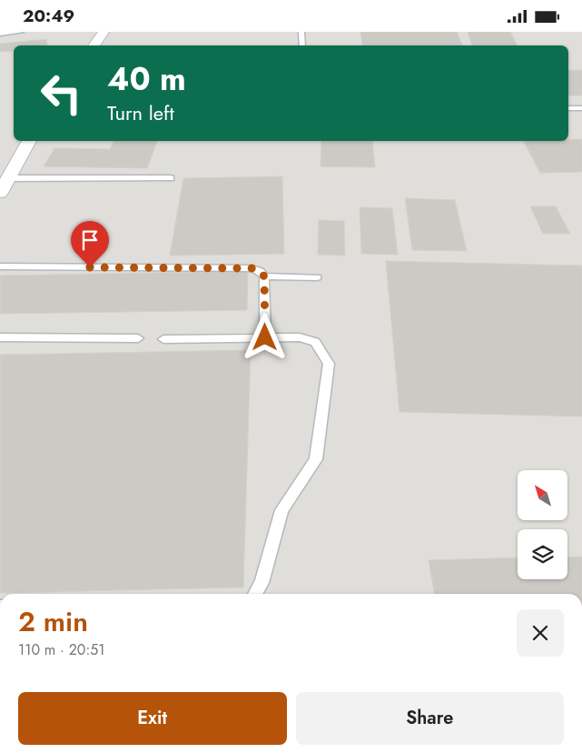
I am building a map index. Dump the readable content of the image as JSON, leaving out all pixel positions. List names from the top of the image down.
{
  "north": "top left",
  "page": {
    "status": "20:49",
    "turn": ["40 m", "Turn left"],
    "heading": ["2 min", "110 m · 20:51"],
    "buttons": ["Exit", "Share"]
  }
}
